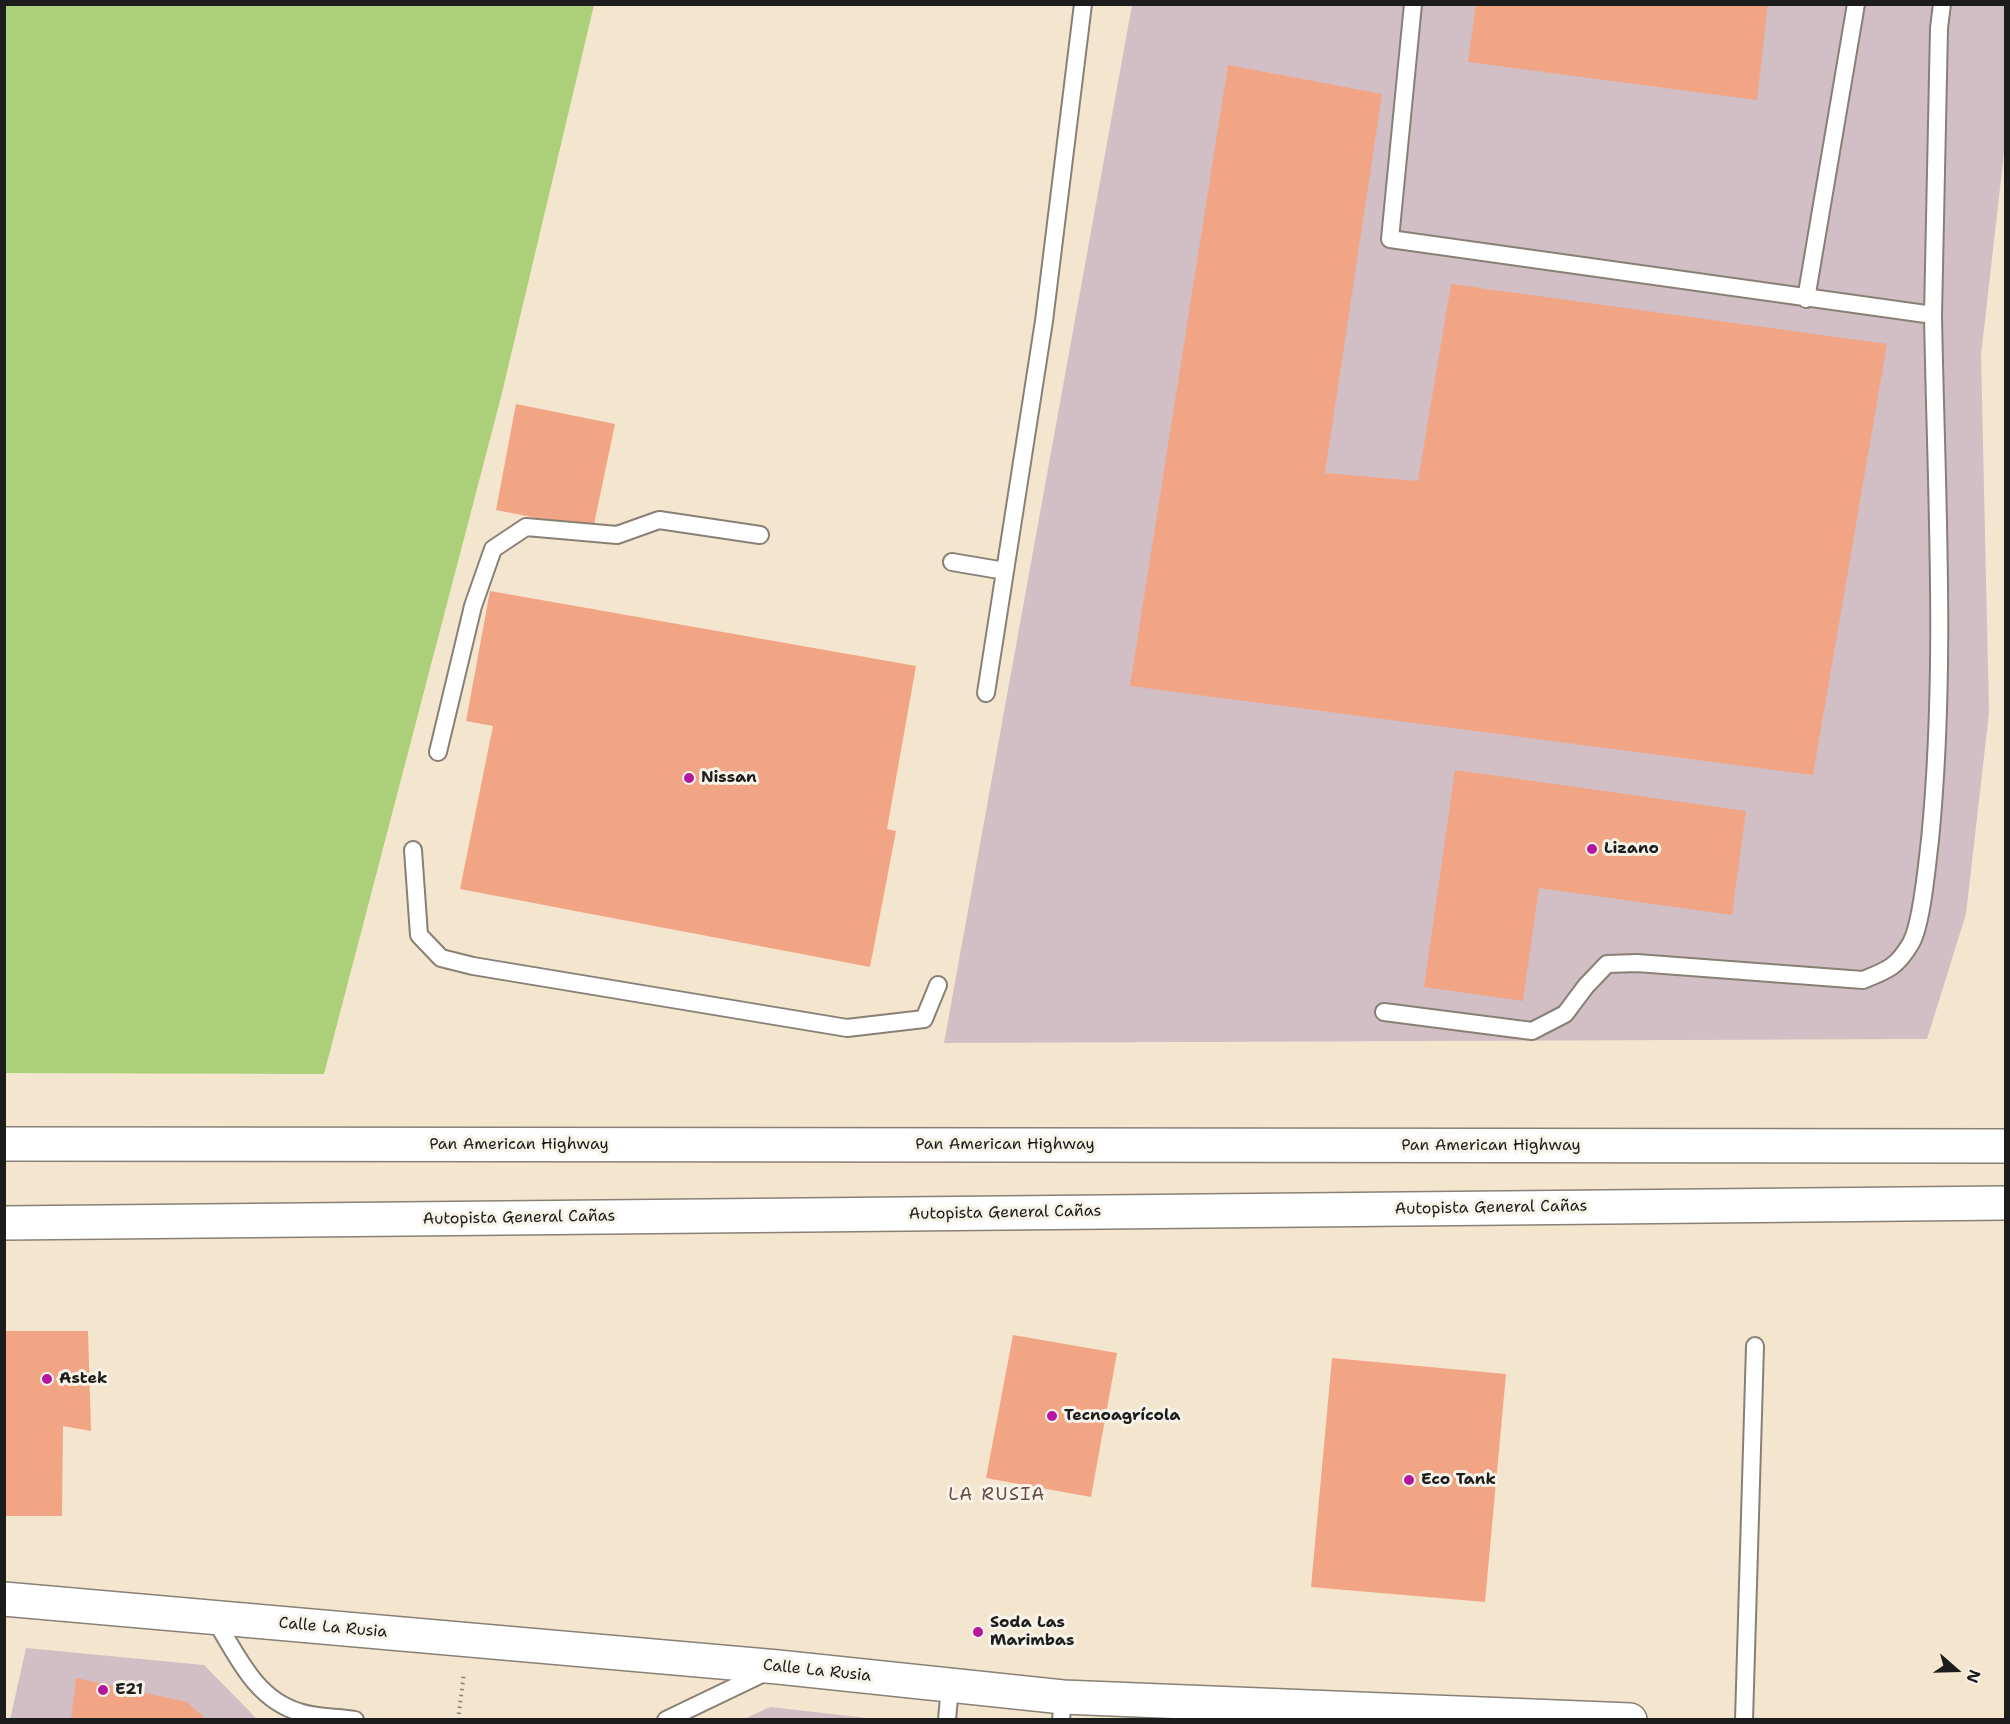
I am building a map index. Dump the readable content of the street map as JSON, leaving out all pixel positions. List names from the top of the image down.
{
  "streets": {
    "main road": ["Pan American Highway", "Autopista General Cañas", "Calle La Rusia"]
  },
  "districts": ["LA RUSIA"],
  "places": [
    "Nissan",
    "Lizano",
    "Astek",
    "Tecnoagrícola",
    "Eco Tank",
    "Soda Las Marimbas",
    "E21"
  ],
  "north": "right"
}
